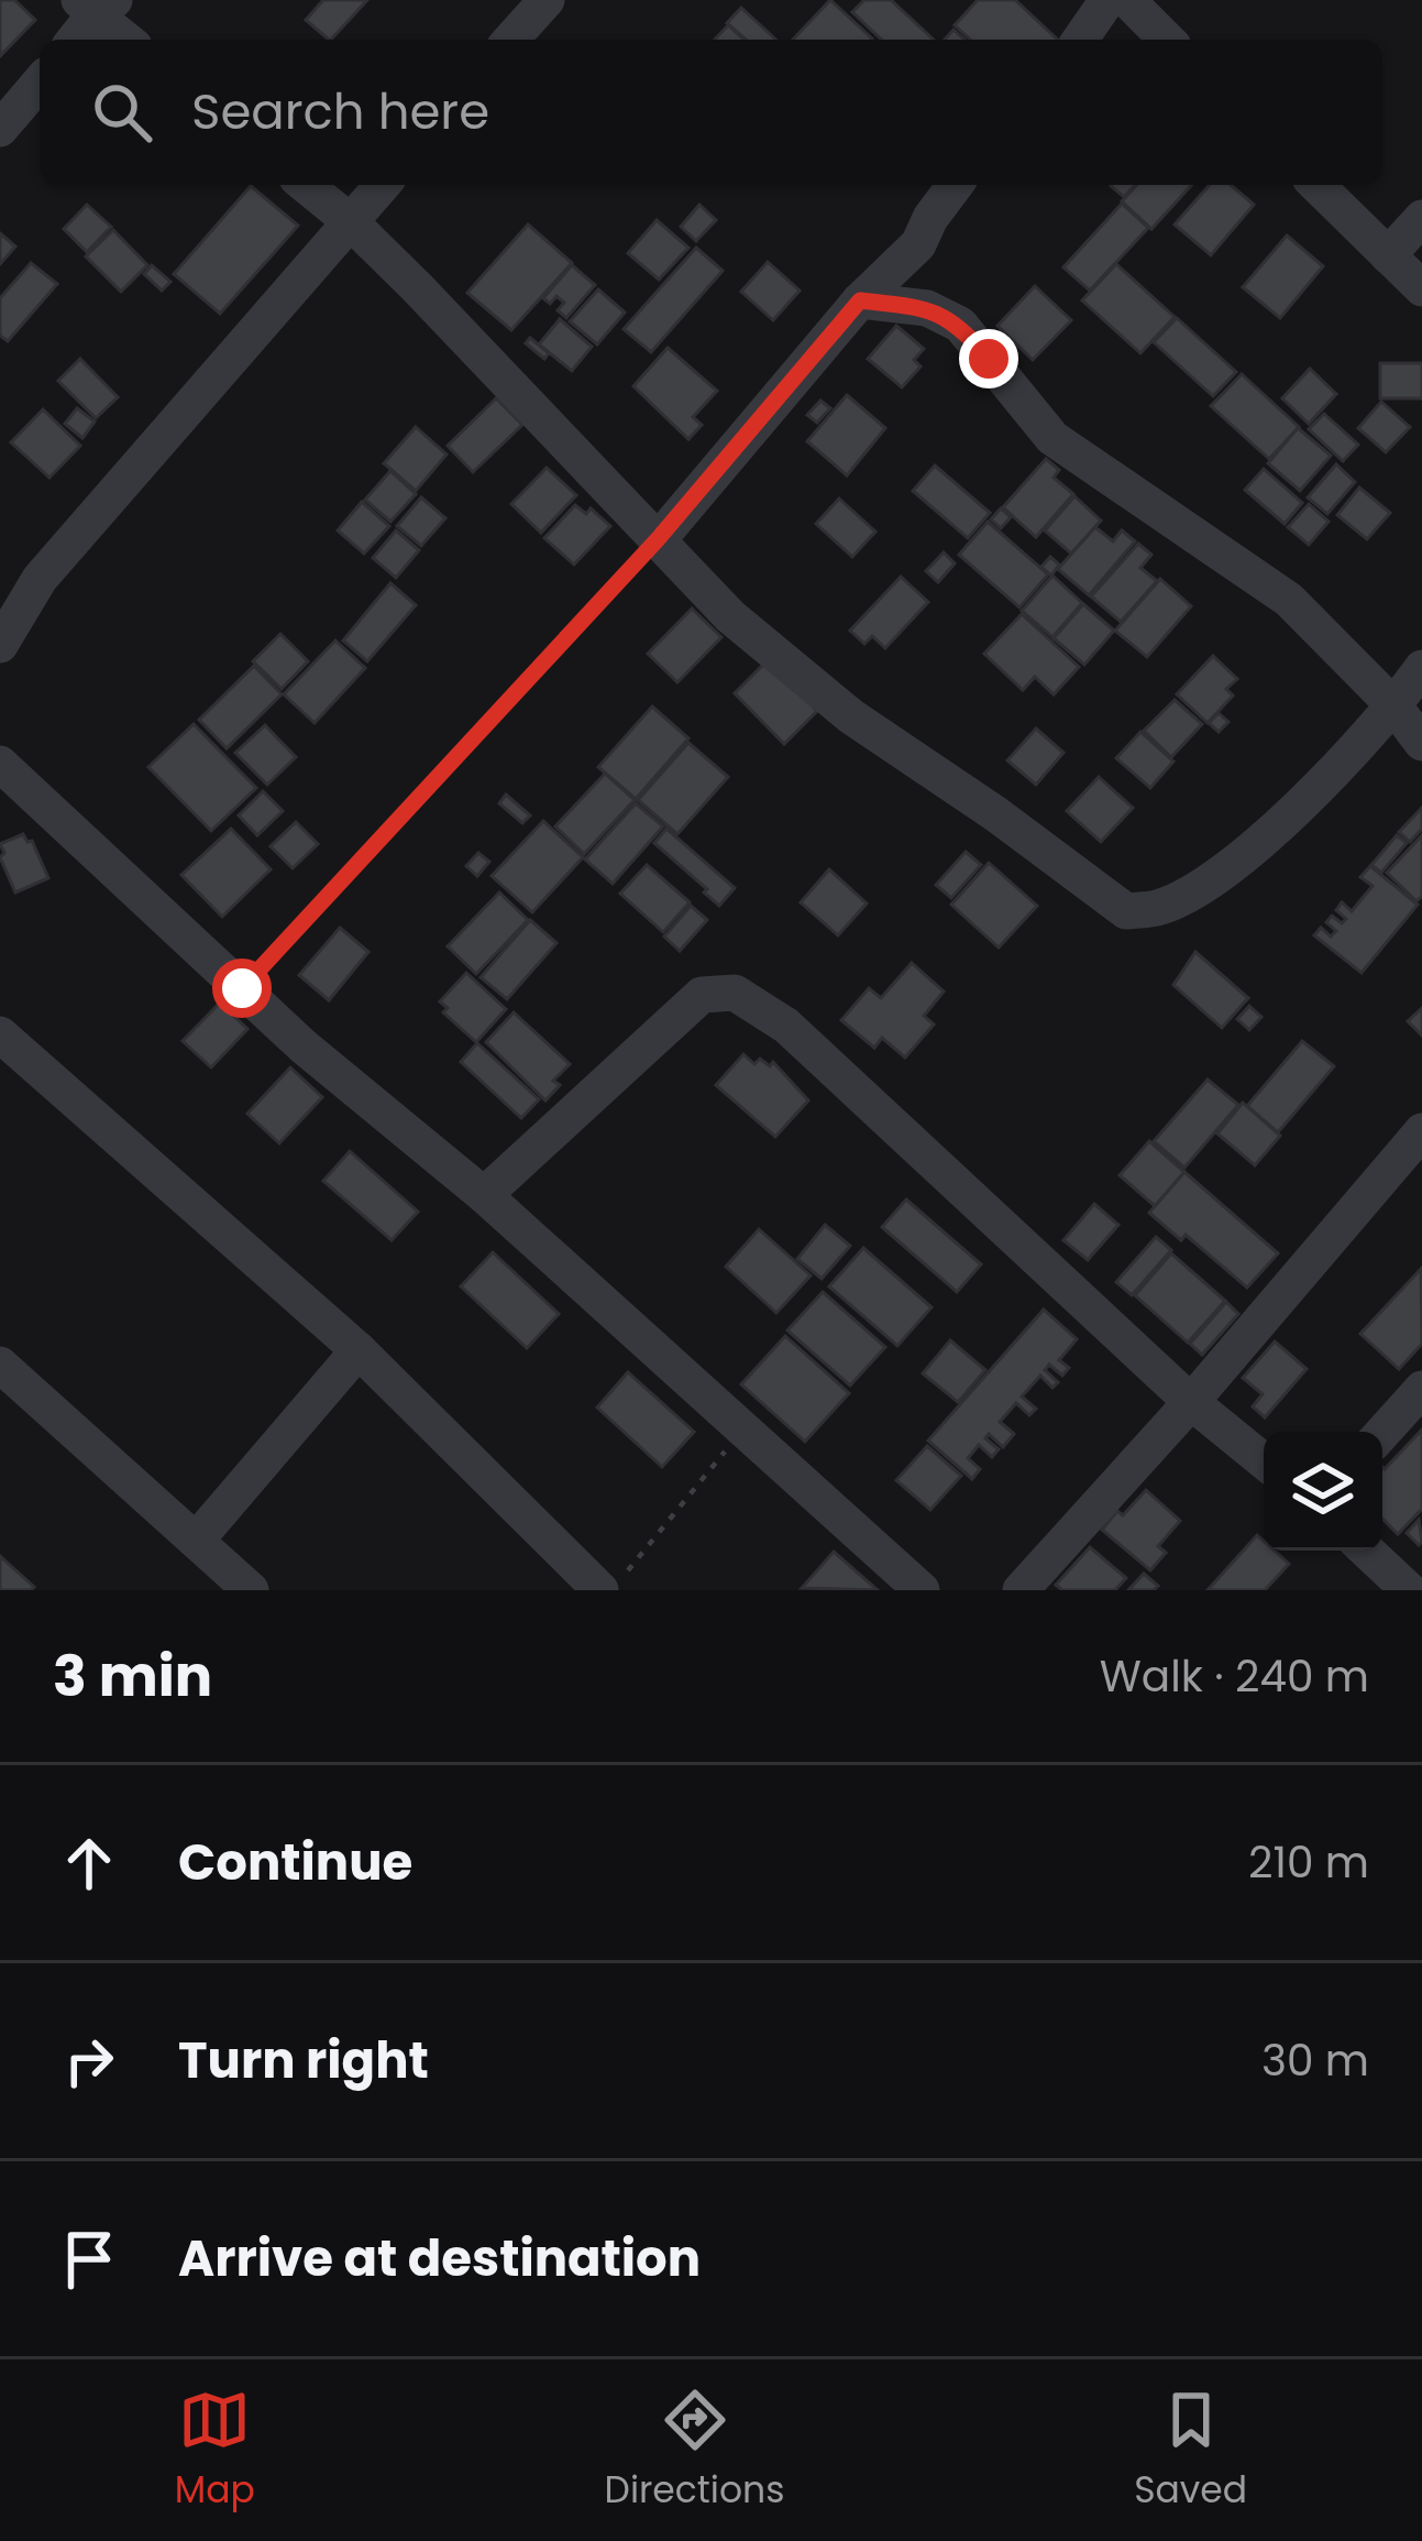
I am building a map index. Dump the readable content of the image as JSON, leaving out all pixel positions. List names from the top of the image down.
{
  "page": {
    "search": "Search here",
    "heading": ["3 min", "Walk · 240 m"],
    "list": [
      ["Continue", "210 m"],
      ["Turn right", "30 m"],
      "Arrive at destination"
    ],
    "nav": ["Map", "Directions", "Saved"]
  }
}
